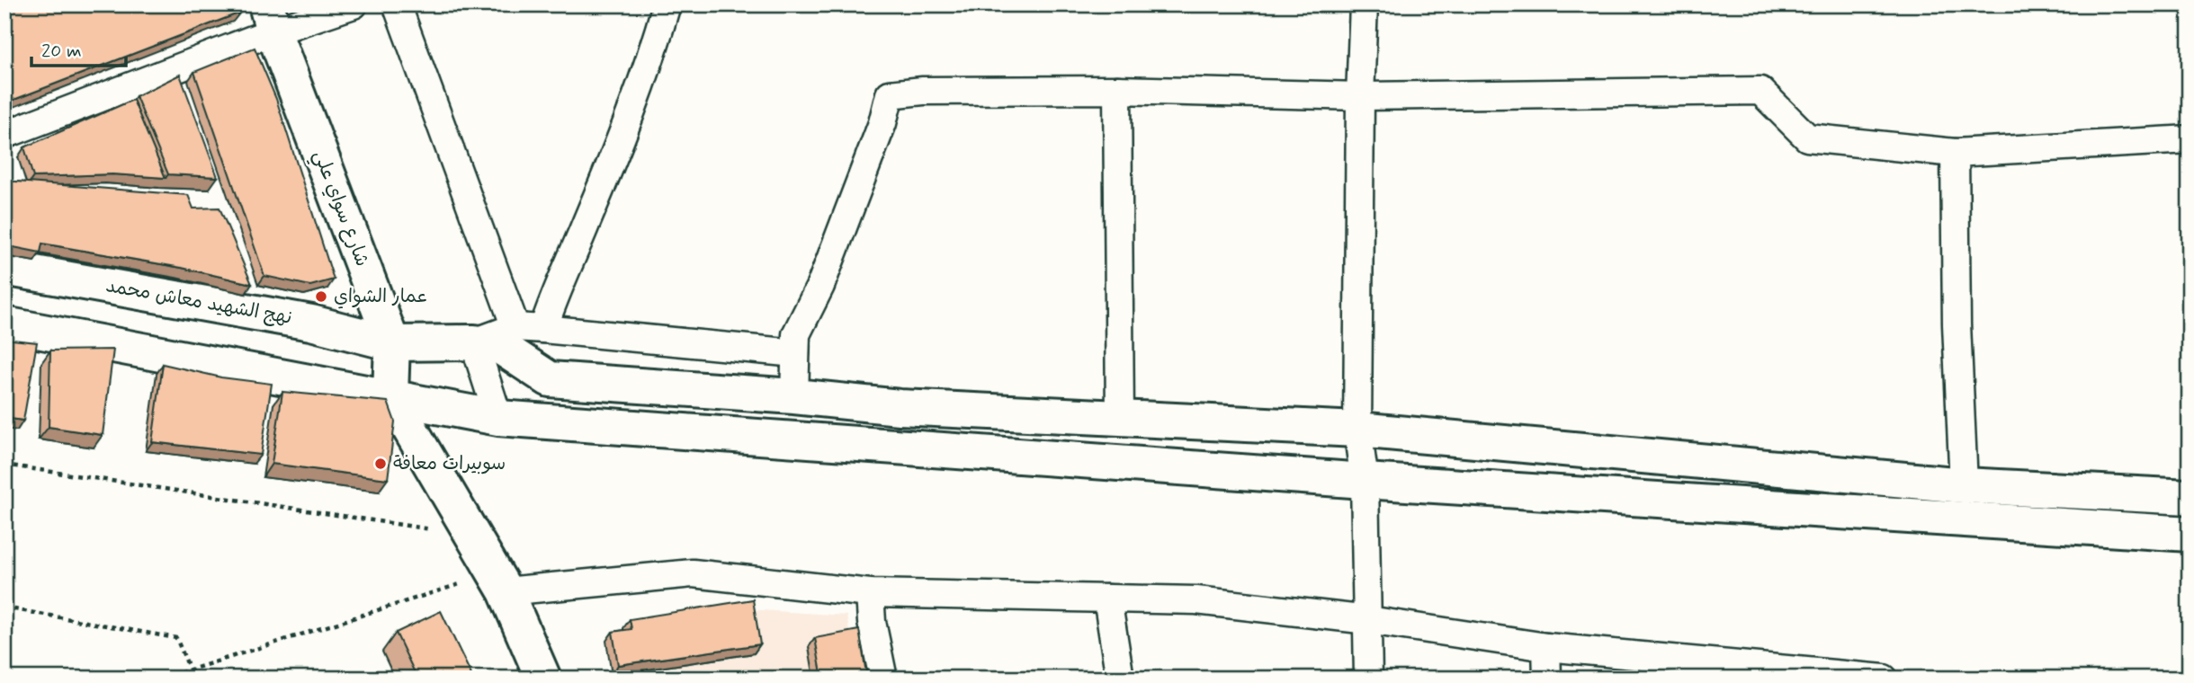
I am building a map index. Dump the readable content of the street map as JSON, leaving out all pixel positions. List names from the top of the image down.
{
  "streets": {
    "main road": ["شارع سواي علي", "نهج الشهيد معاش محمد"]
  },
  "crossings": [
    ["شارع سواي علي", "نهج الشهيد معاش محمد"]
  ],
  "places": ["عمار الشواي", "سوبيرات معافة"],
  "scale_bar": "20 m"
}
